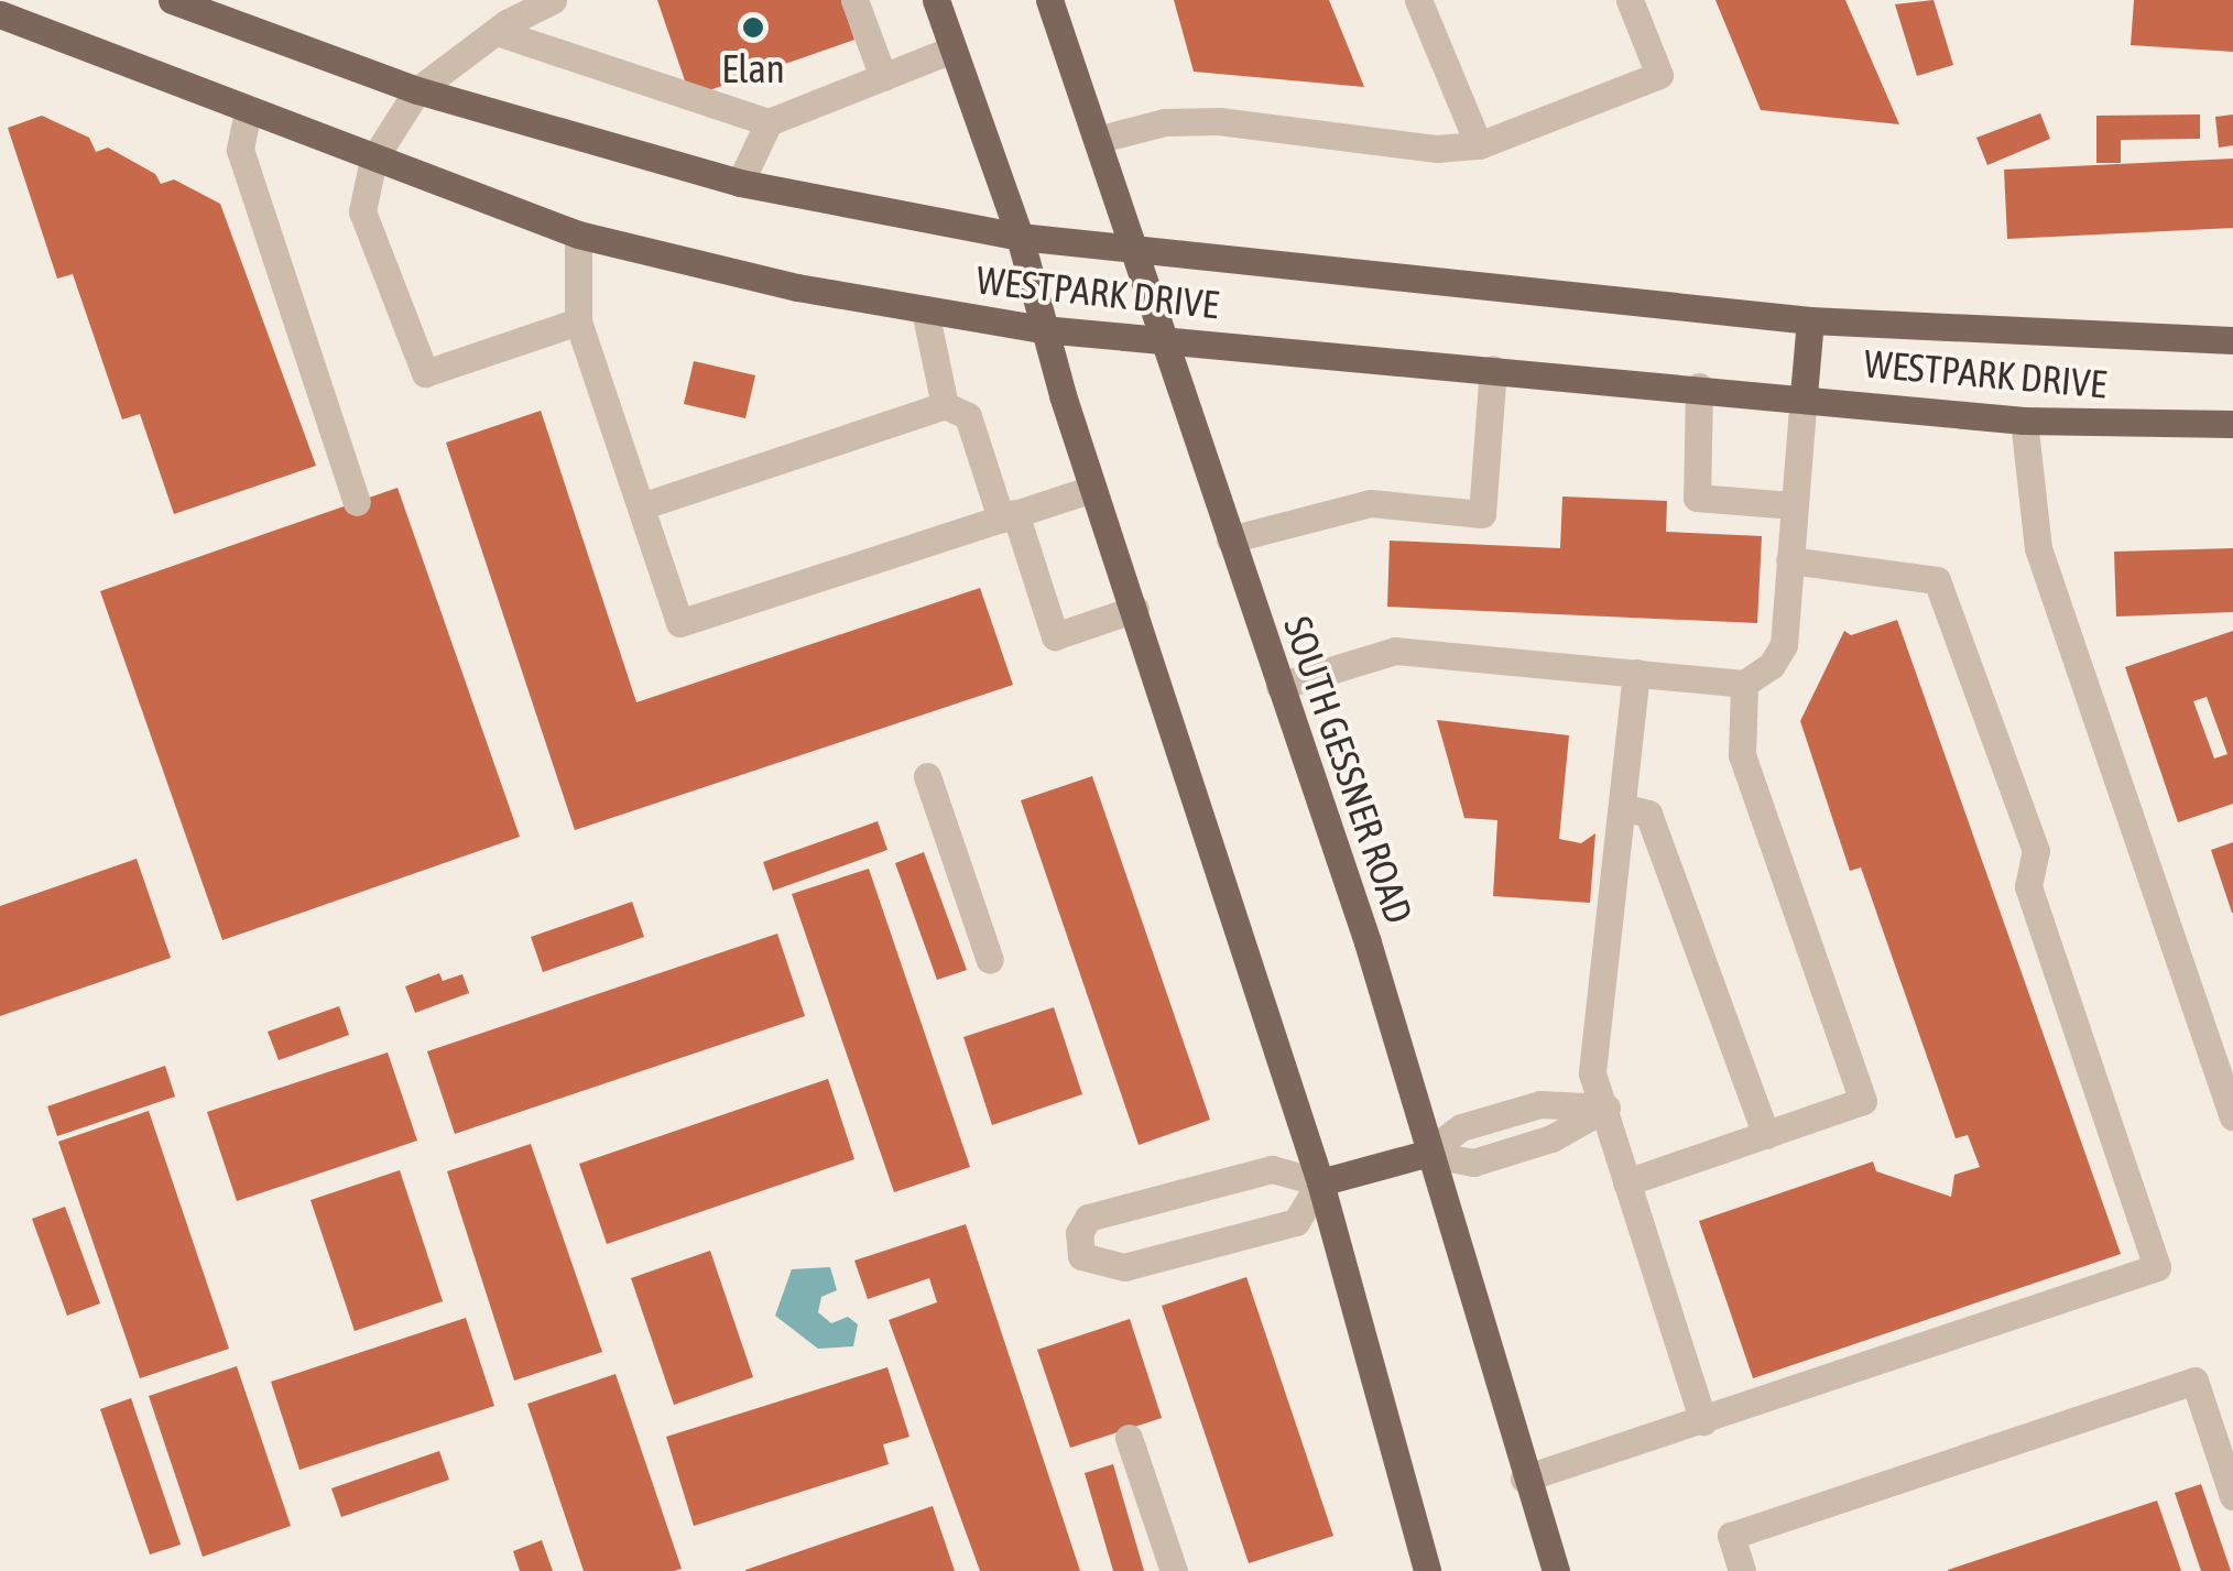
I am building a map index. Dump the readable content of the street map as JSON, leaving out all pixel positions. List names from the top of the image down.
{
  "streets": {
    "main road": ["WESTPARK DRIVE", "SOUTH GESSNER ROAD"]
  },
  "crossings": [
    ["WESTPARK DRIVE", "SOUTH GESSNER ROAD"]
  ],
  "places": ["Elan"]
}
